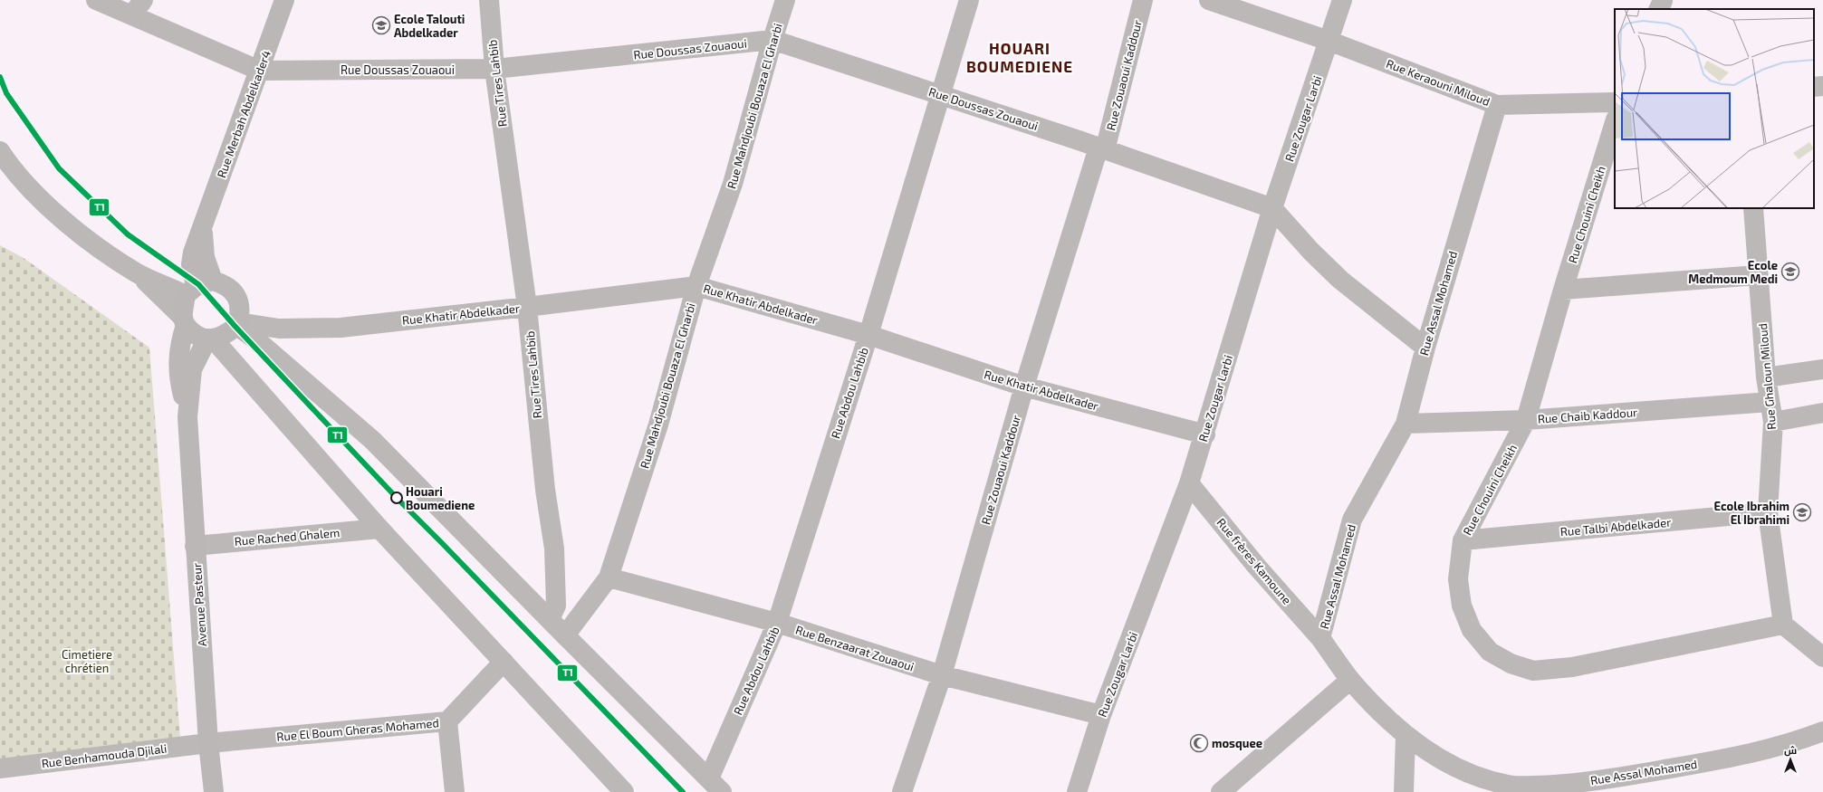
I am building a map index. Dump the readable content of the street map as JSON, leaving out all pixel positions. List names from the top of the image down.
{
  "streets": {
    "main road": ["Rue Merbah Abdelkader4", "Avenue Pasteur"],
    "street": [
      "Rue Doussas Zouaoui",
      "Rue Zouaoui Kaddour",
      "Rue Keraouni Miloud",
      "Rue Tires Lahbib",
      "Rue Mahdjoubi Bouaza El Gharbi",
      "Rue Zougar Larbi",
      "Rue Chouini Cheikh",
      "Rue Assal Mohamed",
      "Rue Khatir Abdelkader",
      "Rue Ghaloun Miloud",
      "Rue Abdou Lahbib",
      "Rue Chaib Kaddour",
      "Rue Talbi Abdelkader",
      "Rue Rached Ghalem",
      "Rue frères Kamoune",
      "Rue Benzaarat Zouaoui",
      "Rue El Boum Gheras Mohamed",
      "Rue Benhamouda Djilali"
    ]
  },
  "crossings": [
    ["Rue Doussas Zouaoui", "Rue Zouaoui Kaddour"],
    ["Rue Doussas Zouaoui", "Rue Tires Lahbib"],
    ["Rue Doussas Zouaoui", "Rue Mahdjoubi Bouaza El Gharbi"],
    ["Rue Doussas Zouaoui", "Rue Merbah Abdelkader4"],
    ["Rue Doussas Zouaoui", "Rue Zougar Larbi"],
    ["Rue Doussas Zouaoui", "Rue Abdou Lahbib"],
    ["Rue Zouaoui Kaddour", "Rue Khatir Abdelkader"],
    ["Rue Zouaoui Kaddour", "Rue Benzaarat Zouaoui"],
    ["Rue Keraouni Miloud", "Rue Zougar Larbi"],
    ["Rue Keraouni Miloud", "Rue Assal Mohamed"],
    ["Rue Tires Lahbib", "Rue Khatir Abdelkader"],
    ["Rue Mahdjoubi Bouaza El Gharbi", "Rue Khatir Abdelkader"],
    ["Rue Mahdjoubi Bouaza El Gharbi", "Rue Benzaarat Zouaoui"],
    ["Rue Merbah Abdelkader4", "Rue Khatir Abdelkader"],
    ["Rue Zougar Larbi", "Rue Khatir Abdelkader"],
    ["Rue Zougar Larbi", "Rue frères Kamoune"],
    ["Rue Zougar Larbi", "Rue Benzaarat Zouaoui"],
    ["Rue Chouini Cheikh", "Rue Ghaloun Miloud"],
    ["Rue Chouini Cheikh", "Rue Chaib Kaddour"],
    ["Rue Chouini Cheikh", "Rue Talbi Abdelkader"],
    ["Rue Assal Mohamed", "Rue Chaib Kaddour"],
    ["Rue Assal Mohamed", "Rue frères Kamoune"],
    ["Rue Khatir Abdelkader", "Rue Abdou Lahbib"],
    ["Rue Ghaloun Miloud", "Rue Chaib Kaddour"],
    ["Rue Ghaloun Miloud", "Rue Talbi Abdelkader"],
    ["Rue Abdou Lahbib", "Rue Benzaarat Zouaoui"],
    ["Rue Rached Ghalem", "Avenue Pasteur"],
    ["Avenue Pasteur", "Rue El Boum Gheras Mohamed"],
    ["Avenue Pasteur", "Rue Benhamouda Djilali"],
    ["Rue El Boum Gheras Mohamed", "Rue Benhamouda Djilali"]
  ],
  "districts": ["HOUARI BOUMEDIENE"],
  "parks": ["Cimetiere chrétien"],
  "places": {
    "school or university": ["Ecole Talouti Abdelkader", "Ecole Medmoum Medi", "Ecole Ibrahim El Ibrahimi"],
    "other": ["Houari Boumediene"],
    "mosque": ["mosquee"]
  },
  "lines": ["transit line T1"],
  "north": "top"
}
